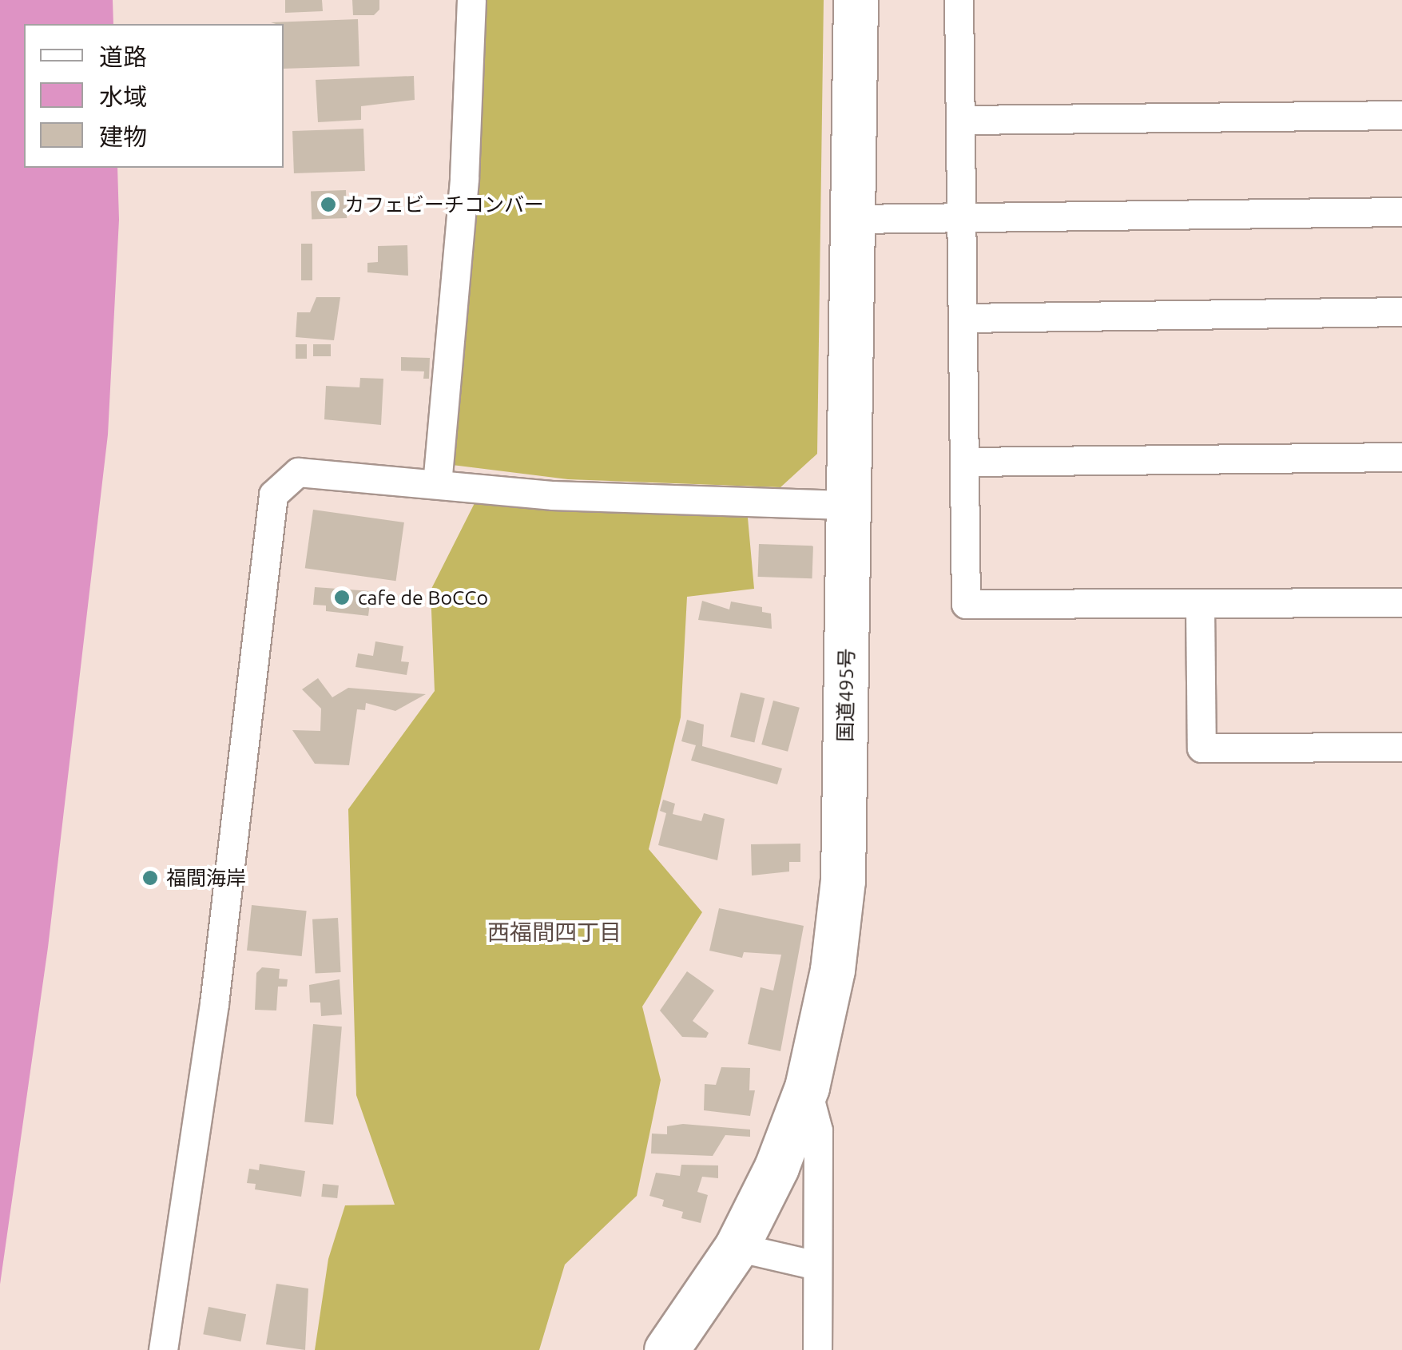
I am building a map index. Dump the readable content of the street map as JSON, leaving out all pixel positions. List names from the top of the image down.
{
  "streets": {
    "highway": ["国道495号"]
  },
  "districts": ["西福間四丁目"],
  "places": ["カフェビーチコンバー", "cafe de BoCCo", "福間海岸"],
  "legend": ["道路", "水域", "建物"]
}
